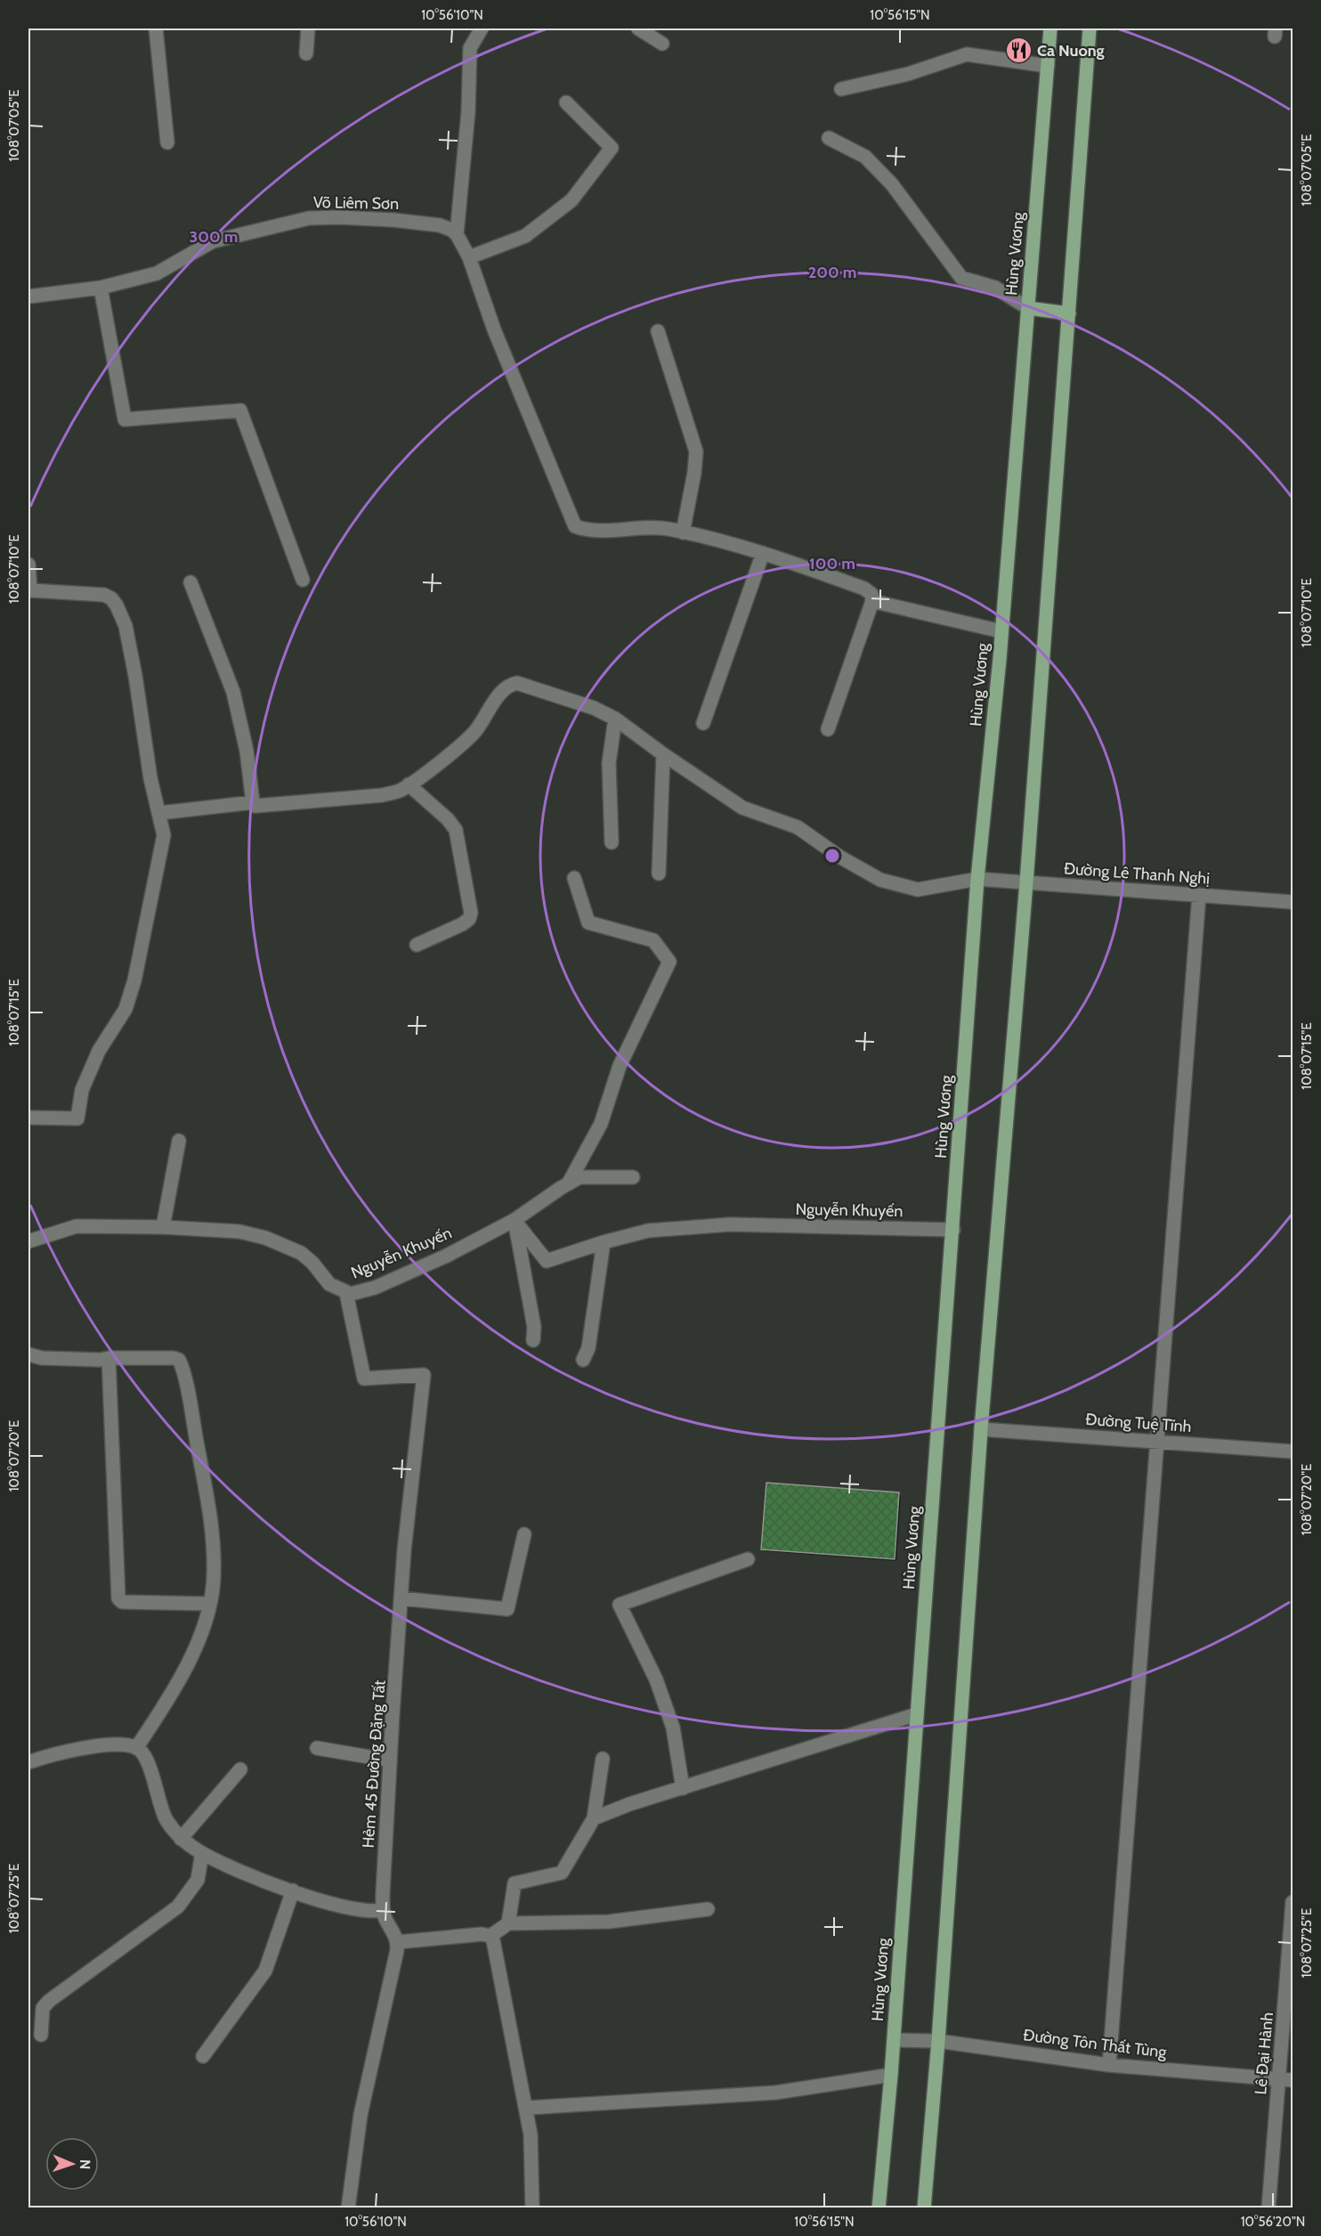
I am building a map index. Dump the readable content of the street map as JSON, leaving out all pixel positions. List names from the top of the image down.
{
  "streets": {
    "main road": ["Hùng Vương"],
    "street": [
      "Võ Liêm Sơn",
      "Đường Lê Thanh Nghị",
      "Nguyễn Khuyến",
      "Đường Tuệ Tĩnh",
      "Hẻm 45 Đường Đặng Tất",
      "Đường Tôn Thất Tùng",
      "Lê Đại Hành"
    ]
  },
  "crossings": [
    ["Hùng Vương", "Đường Lê Thanh Nghị"],
    ["Hùng Vương", "Nguyễn Khuyến"],
    ["Hùng Vương", "Đường Tôn Thất Tùng"],
    ["Nguyễn Khuyến", "Hẻm 45 Đường Đặng Tất"],
    ["Đường Tôn Thất Tùng", "Lê Đại Hành"]
  ],
  "places": {
    "restaurant": ["Ca Nuong"]
  },
  "north": "right",
  "coordinates": [
    "10°56'10\"N",
    "10°56'15\"N",
    "108°07'05\"E",
    "108°07'10\"E",
    "108°07'15\"E",
    "108°07'20\"E",
    "108°07'25\"E",
    "10°56'20\"N"
  ],
  "rings": ["300 m", "200 m", "100 m"]
}
